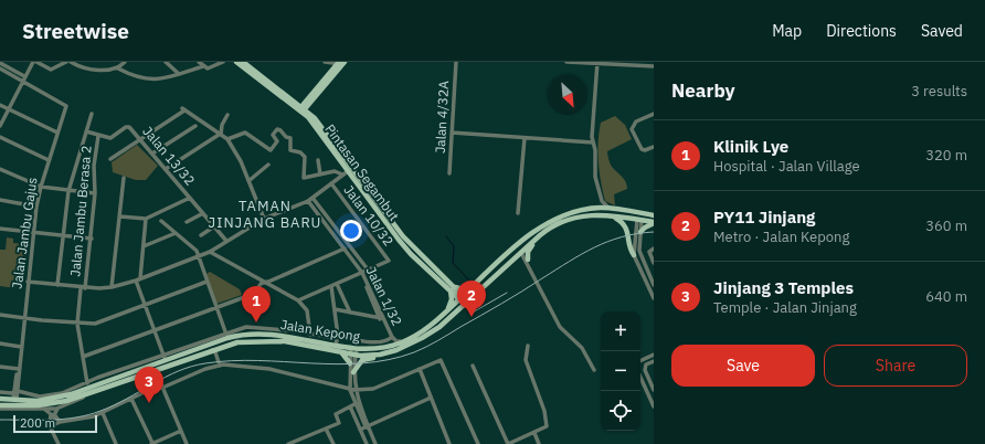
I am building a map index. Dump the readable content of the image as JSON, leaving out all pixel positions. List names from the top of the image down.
{
  "streets": {
    "main road": ["Pintasan Segambut", "Jalan Kepong"],
    "street": [
      "Jalan 4/32A",
      "Jalan 13/32",
      "Jalan Jambu Berasa 2",
      "Jalan 10/32",
      "Jalan Jambu Gajus",
      "Jalan 1/32"
    ]
  },
  "crossings": [
    ["Jalan 13/32", "Jalan Jambu Berasa 2"],
    ["Pintasan Segambut", "Jalan Kepong"],
    ["Jalan Jambu Berasa 2", "Jalan Kepong"],
    ["Jalan Jambu Gajus", "Jalan Kepong"],
    ["Jalan 1/32", "Jalan Kepong"]
  ],
  "districts": ["TAMAN JINJANG BARU"],
  "scale_bar": "200 m",
  "north": "bottom right",
  "page": {
    "header": "Streetwise",
    "nav": ["Map", "Directions", "Saved"],
    "heading": ["Nearby", "3 results"],
    "list": [
      {
        "mark": "1",
        "name": "Klinik Lye",
        "note": "Hospital · Jalan Village",
        "value": "320 m"
      },
      {
        "mark": "2",
        "name": "PY11 Jinjang",
        "note": "Metro · Jalan Kepong",
        "value": "360 m"
      },
      {
        "mark": "3",
        "name": "Jinjang 3 Temples",
        "note": "Temple · Jalan Jinjang",
        "value": "640 m"
      }
    ],
    "pins": ["2", "1", "3"],
    "map_buttons": ["+", "−"],
    "buttons": ["Save", "Share"],
    "scale": "200 m"
  }
}
